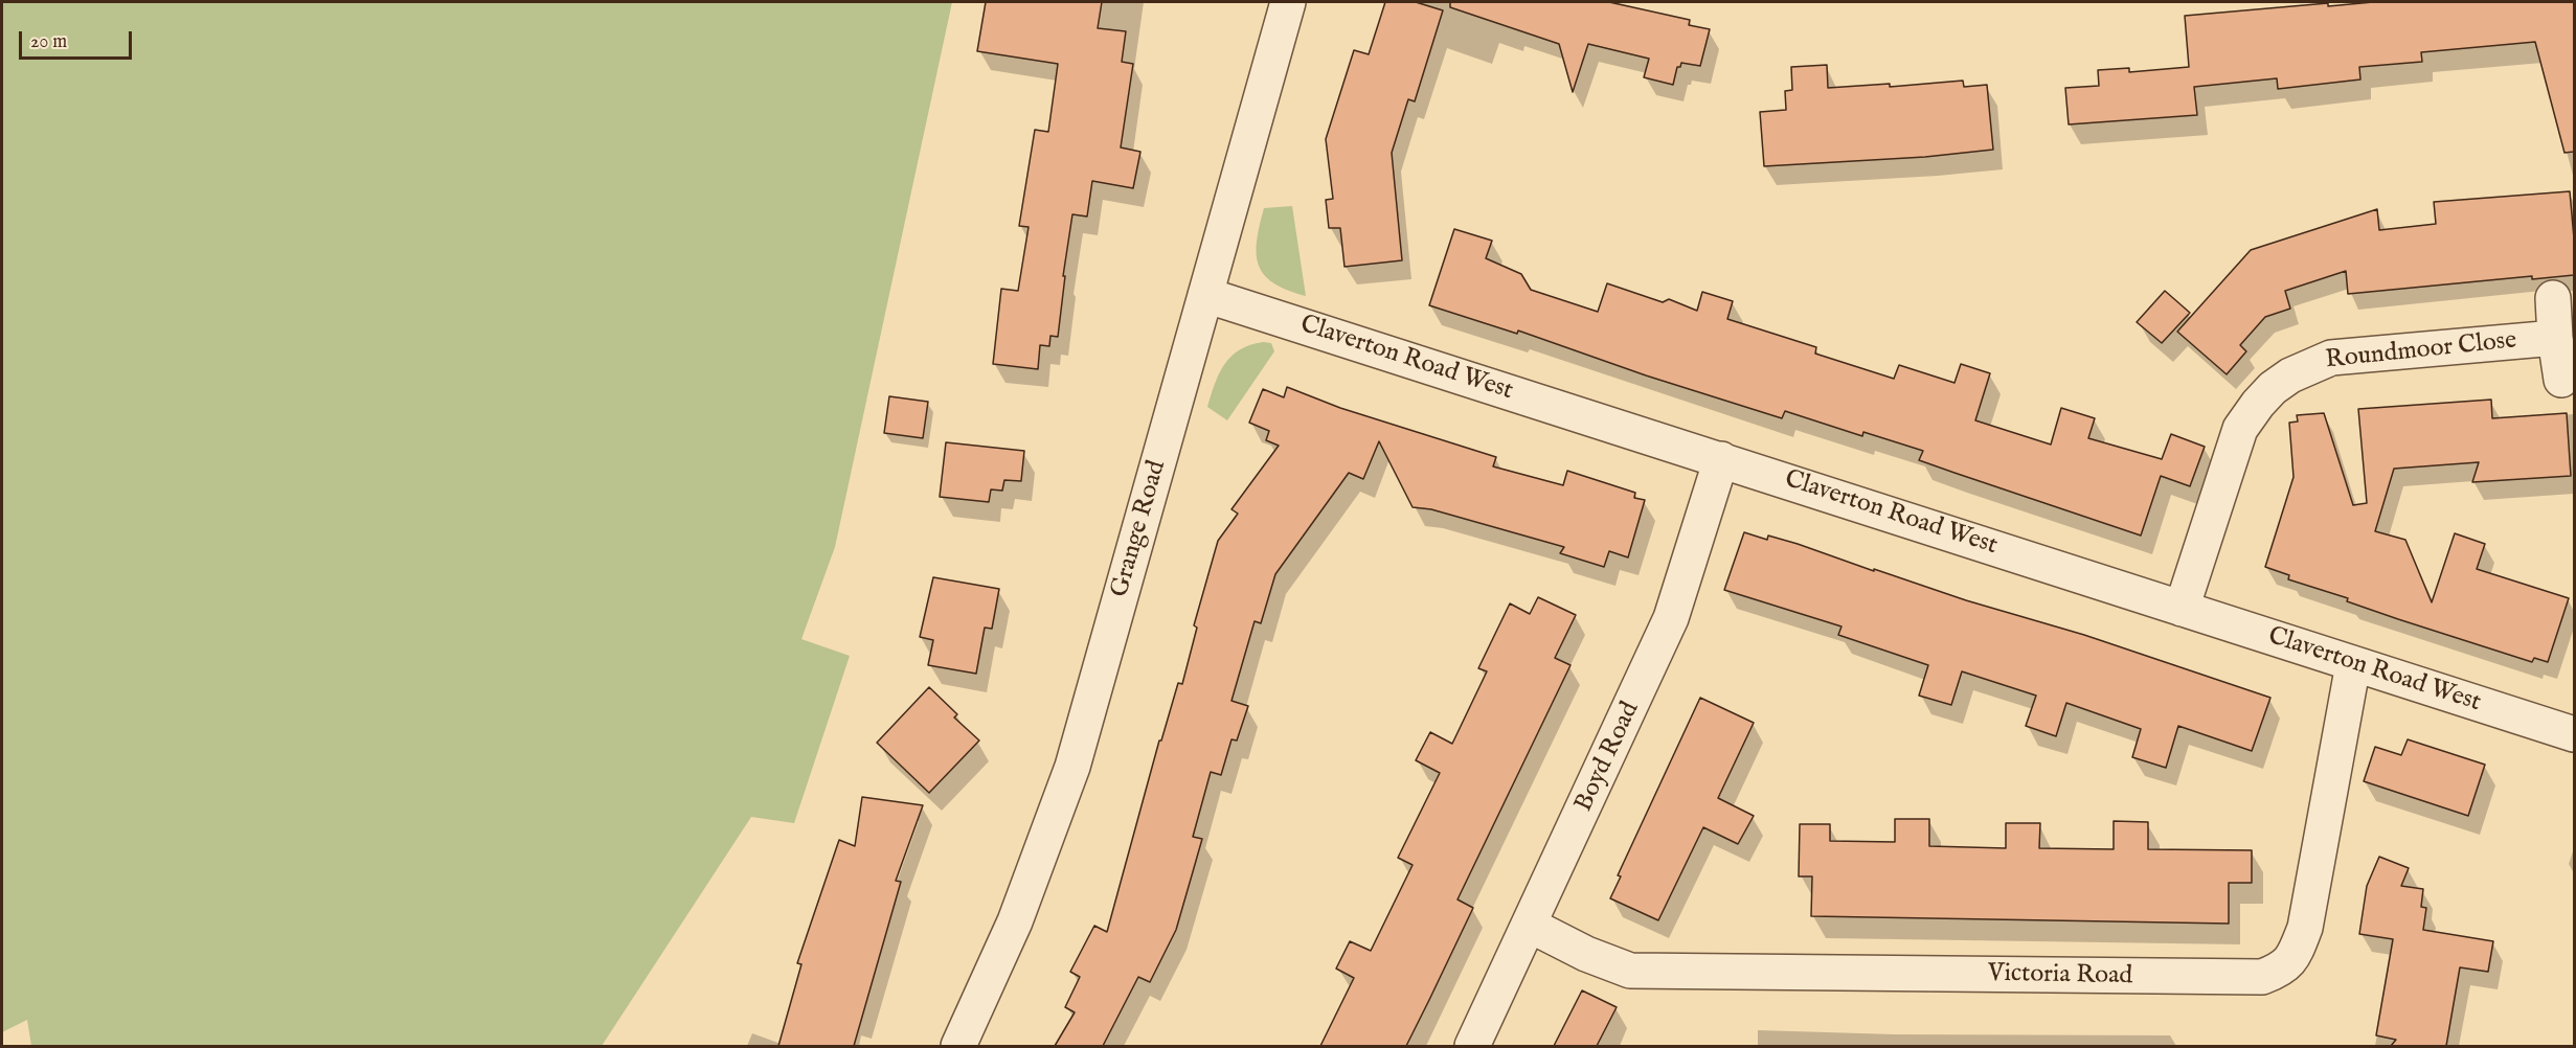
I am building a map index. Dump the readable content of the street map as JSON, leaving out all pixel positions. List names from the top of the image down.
{
  "streets": {
    "street": [
      "Roundmoor Close",
      "Claverton Road West",
      "Grange Road",
      "Boyd Road",
      "Victoria Road"
    ]
  },
  "crossings": [
    ["Roundmoor Close", "Claverton Road West"],
    ["Claverton Road West", "Grange Road"],
    ["Claverton Road West", "Boyd Road"],
    ["Claverton Road West", "Victoria Road"],
    ["Boyd Road", "Victoria Road"]
  ],
  "scale_bar": "20 m"
}
